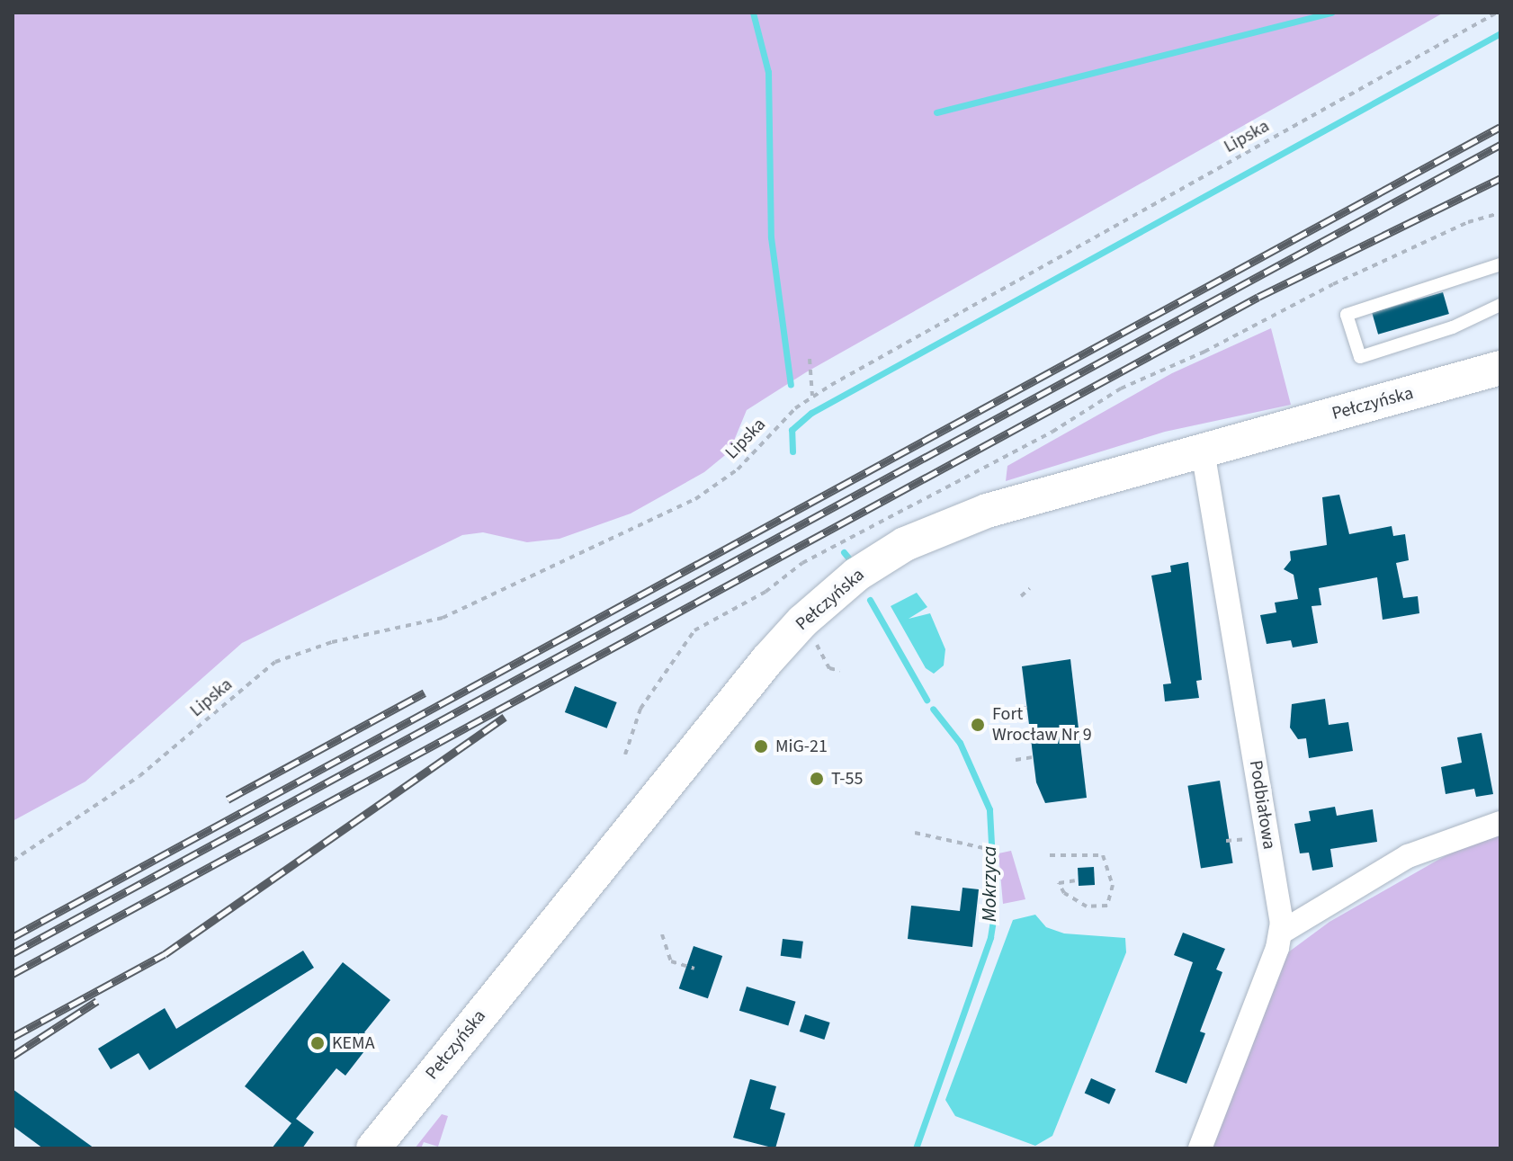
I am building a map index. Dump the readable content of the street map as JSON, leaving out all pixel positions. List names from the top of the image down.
{
  "streets": {
    "main road": ["Pełczyńska"],
    "street": ["Podbiałowa"],
    "path": ["Lipska"]
  },
  "crossings": [
    ["Pełczyńska", "Podbiałowa"]
  ],
  "water": ["Mokrzyca"],
  "places": [
    "Fort Wrocław Nr 9",
    "MiG-21",
    "T-55",
    "KEMA"
  ]
}
